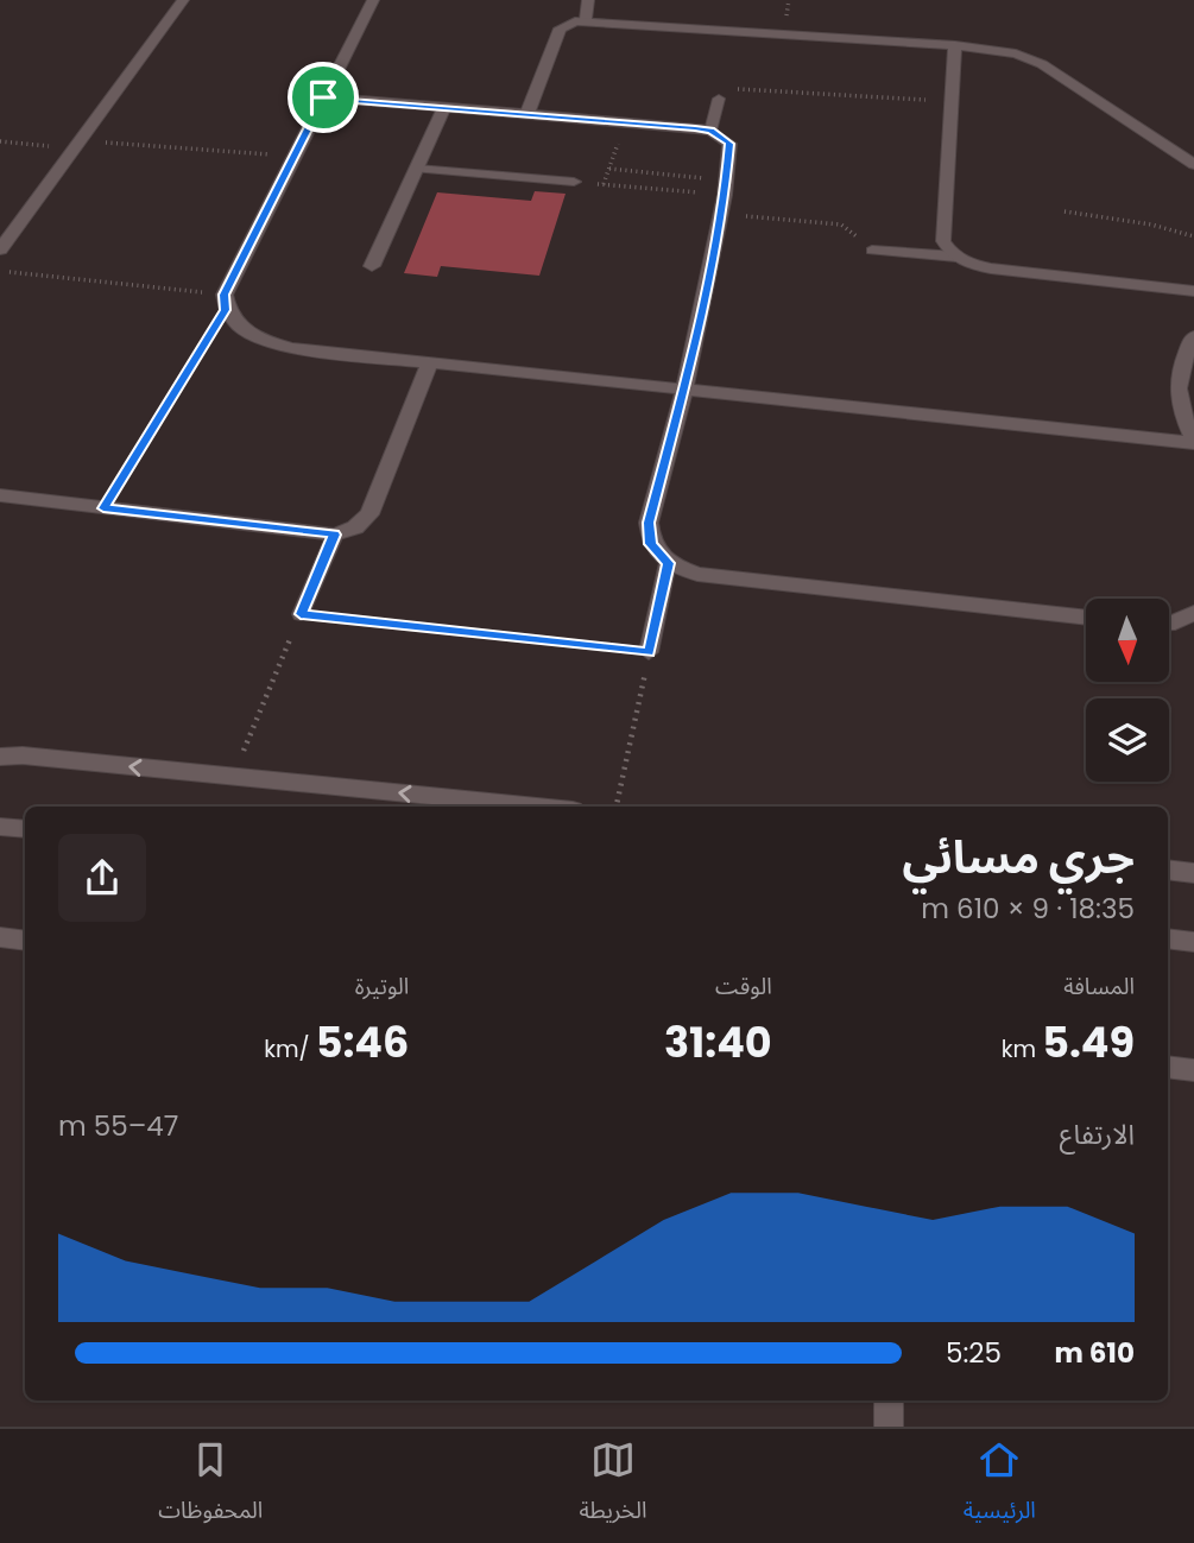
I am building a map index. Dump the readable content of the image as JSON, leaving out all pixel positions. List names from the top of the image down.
{
  "north": "bottom",
  "page": {
    "heading": ["جري مسائي", "18:35 · 9 × 610 m"],
    "stats": [
      ["المسافة", "5.49 km"],
      ["الوقت", "31:40"],
      ["الوتيرة", "5:46 /km"]
    ],
    "chart": ["الارتفاع", "47–55 m"],
    "list": [
      {
        "name": "610 m",
        "note": "5:25"
      }
    ],
    "tabs": ["الرئيسية", "الخريطة", "المحفوظات"]
  }
}
